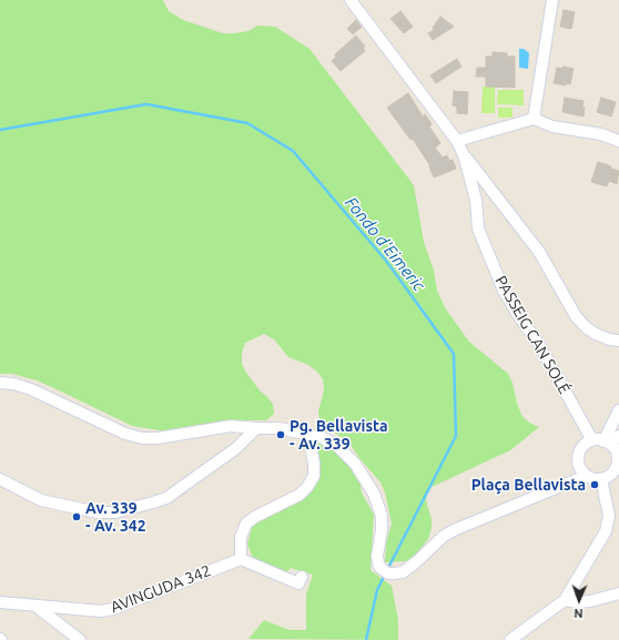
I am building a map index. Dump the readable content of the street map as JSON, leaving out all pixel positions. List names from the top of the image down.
{
  "streets": {
    "street": ["PASSEIG CAN SOLÉ", "AVINGUDA 342"]
  },
  "water": ["Fondo d'Eimeric"],
  "places": ["Pg. Bellavista - Av. 339", "Plaça Bellavista", "Av. 339 - Av. 342"],
  "north": "bottom"
}
